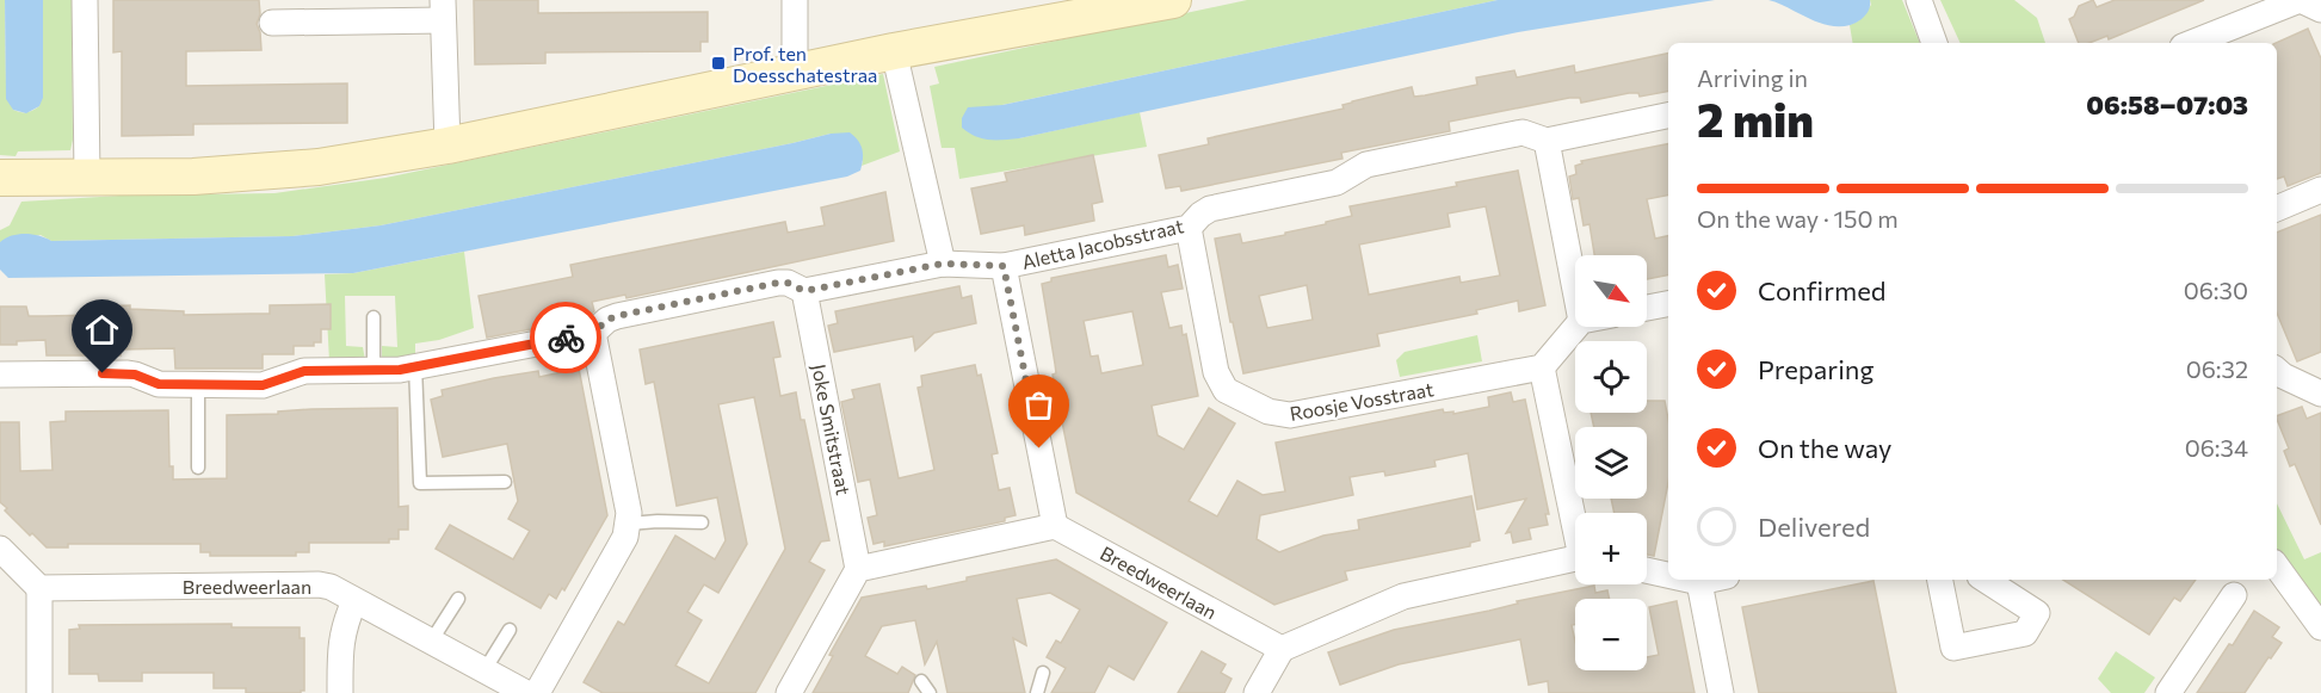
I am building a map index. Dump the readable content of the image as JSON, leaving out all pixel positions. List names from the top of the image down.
{
  "streets": {
    "street": [
      "Aletta Jacobsstraat",
      "Roosje Vosstraat",
      "Joke Smitstraat",
      "Breedweerlaan"
    ]
  },
  "crossings": [
    ["Aletta Jacobsstraat", "Roosje Vosstraat"],
    ["Aletta Jacobsstraat", "Joke Smitstraat"]
  ],
  "places": {
    "transit": ["Prof. ten Doesschatestraa"]
  },
  "north": "bottom right",
  "page": {
    "heading": ["2 min", "Arriving in", "06:58–07:03"],
    "bar": "On the way · 150 m",
    "list": [
      ["Confirmed", "06:30"],
      ["Preparing", "06:32"],
      ["On the way", "06:34"],
      "Delivered"
    ],
    "map_buttons": ["+", "−"]
  }
}
